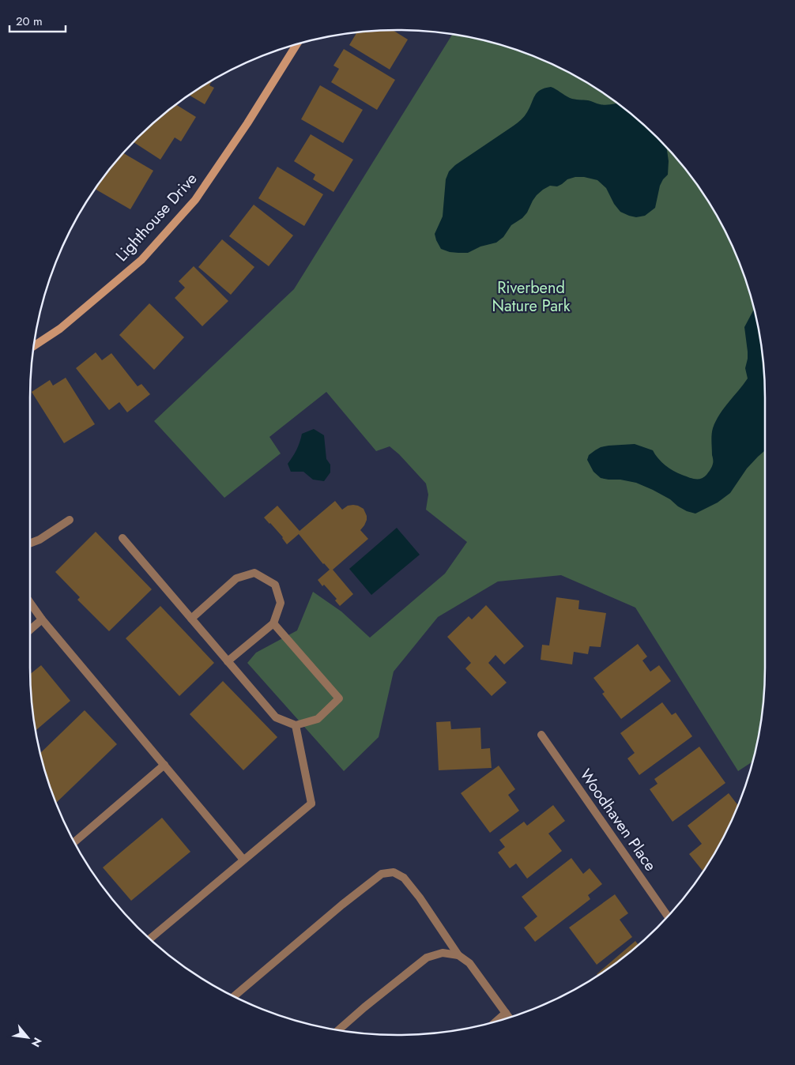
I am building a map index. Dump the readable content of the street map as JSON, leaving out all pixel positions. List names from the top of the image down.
{
  "streets": {
    "street": ["Lighthouse Drive", "Woodhaven Place"]
  },
  "parks": ["Riverbend Nature Park"],
  "scale_bar": "20 m",
  "north": "bottom right"
}
